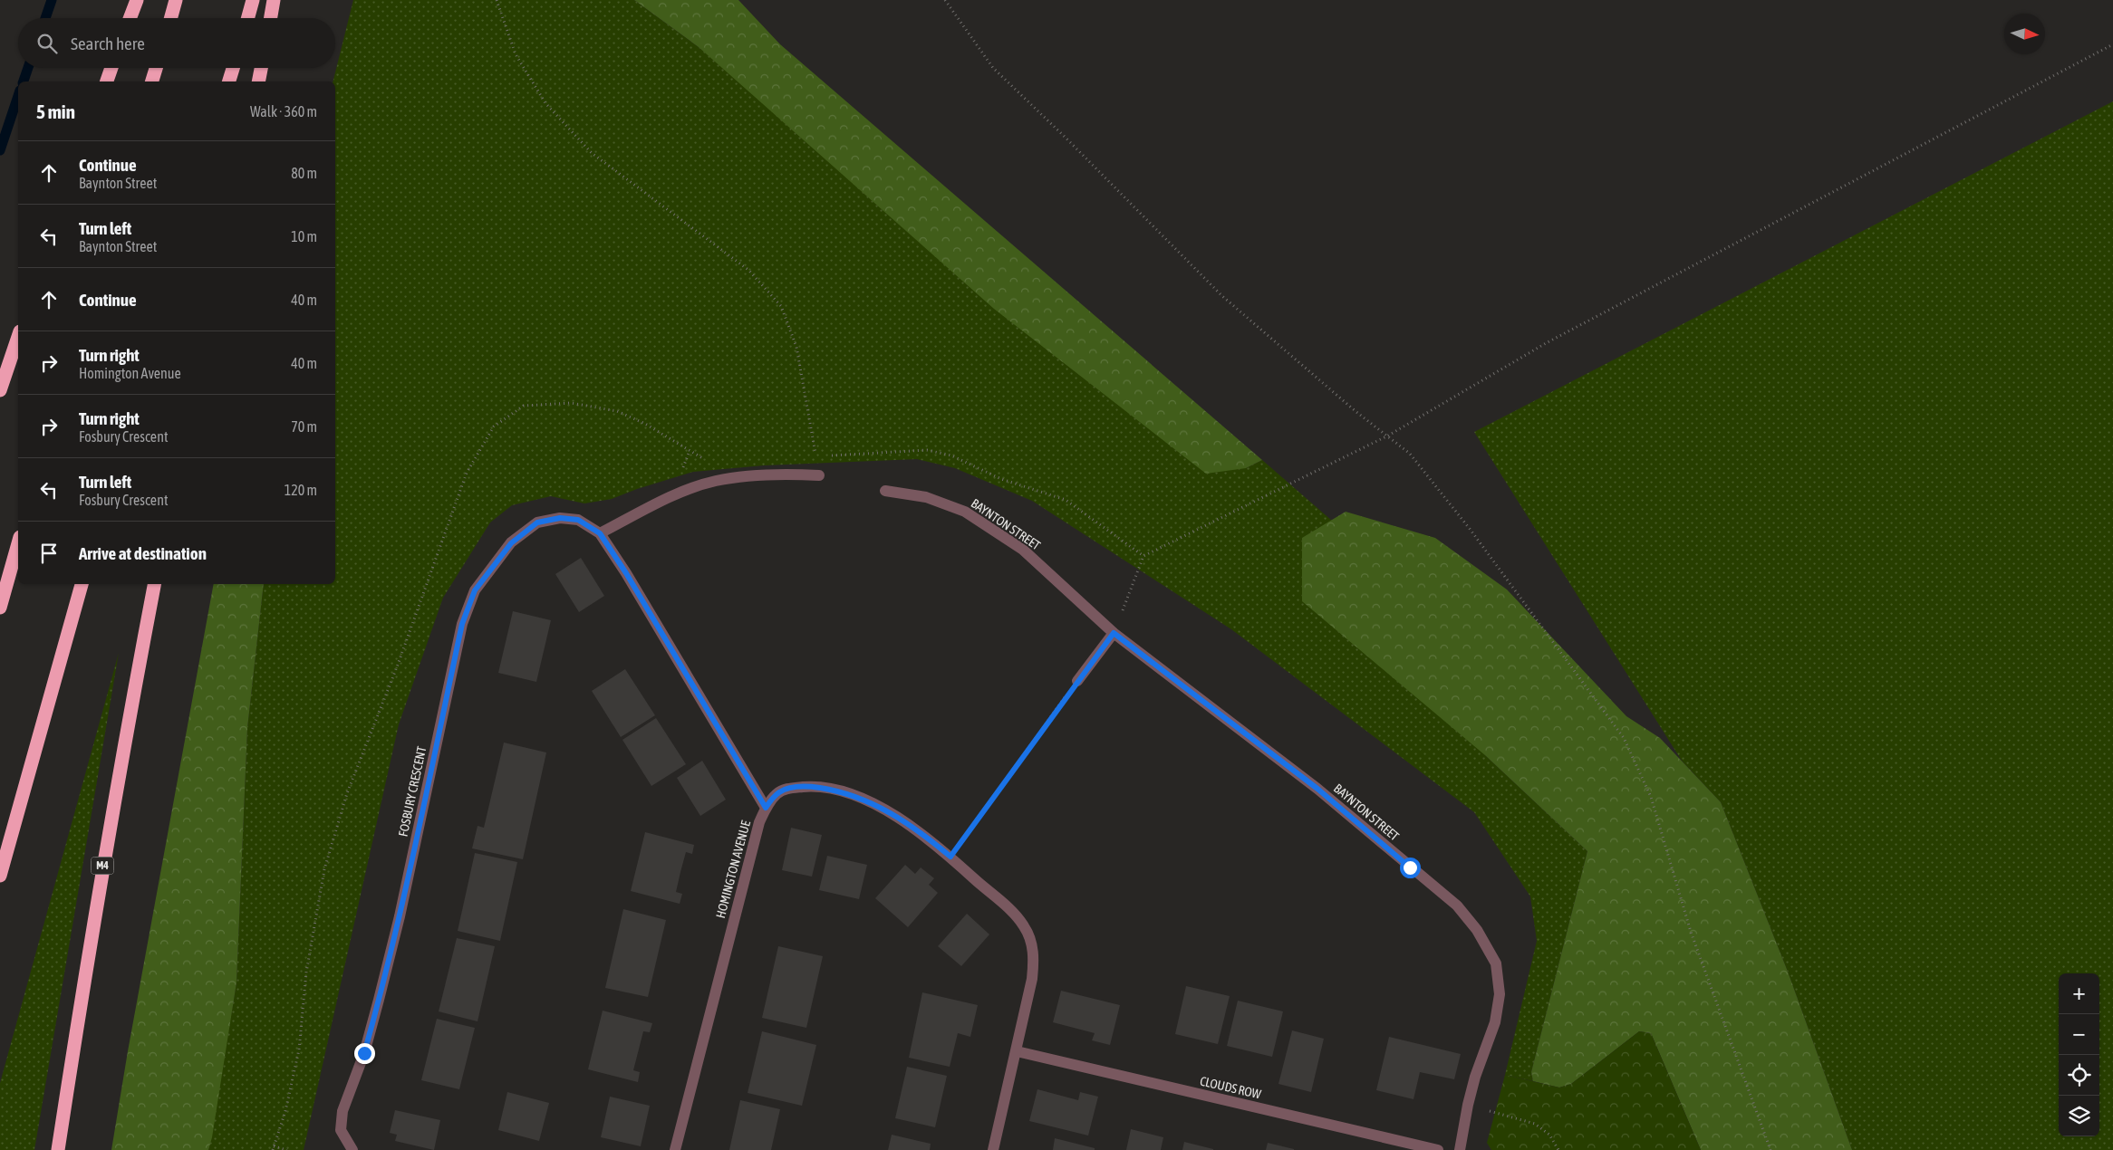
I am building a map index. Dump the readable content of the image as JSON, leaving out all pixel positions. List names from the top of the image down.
{
  "streets": {
    "highway": ["M4"],
    "street": [
      "BAYNTON STREET",
      "FOSBURY CRESCENT",
      "HOMINGTON AVENUE",
      "CLOUDS ROW"
    ]
  },
  "crossings": [
    ["FOSBURY CRESCENT", "HOMINGTON AVENUE"],
    ["HOMINGTON AVENUE", "CLOUDS ROW"]
  ],
  "north": "right",
  "page": {
    "search": "Search here",
    "heading": ["5 min", "Walk · 360 m"],
    "list": [
      ["Continue", "Baynton Street", "80 m"],
      ["Turn left", "Baynton Street", "10 m"],
      ["Continue", "40 m"],
      ["Turn right", "Homington Avenue", "40 m"],
      ["Turn right", "Fosbury Crescent", "70 m"],
      ["Turn left", "Fosbury Crescent", "120 m"],
      "Arrive at destination"
    ],
    "map_buttons": ["+", "−"]
  }
}
